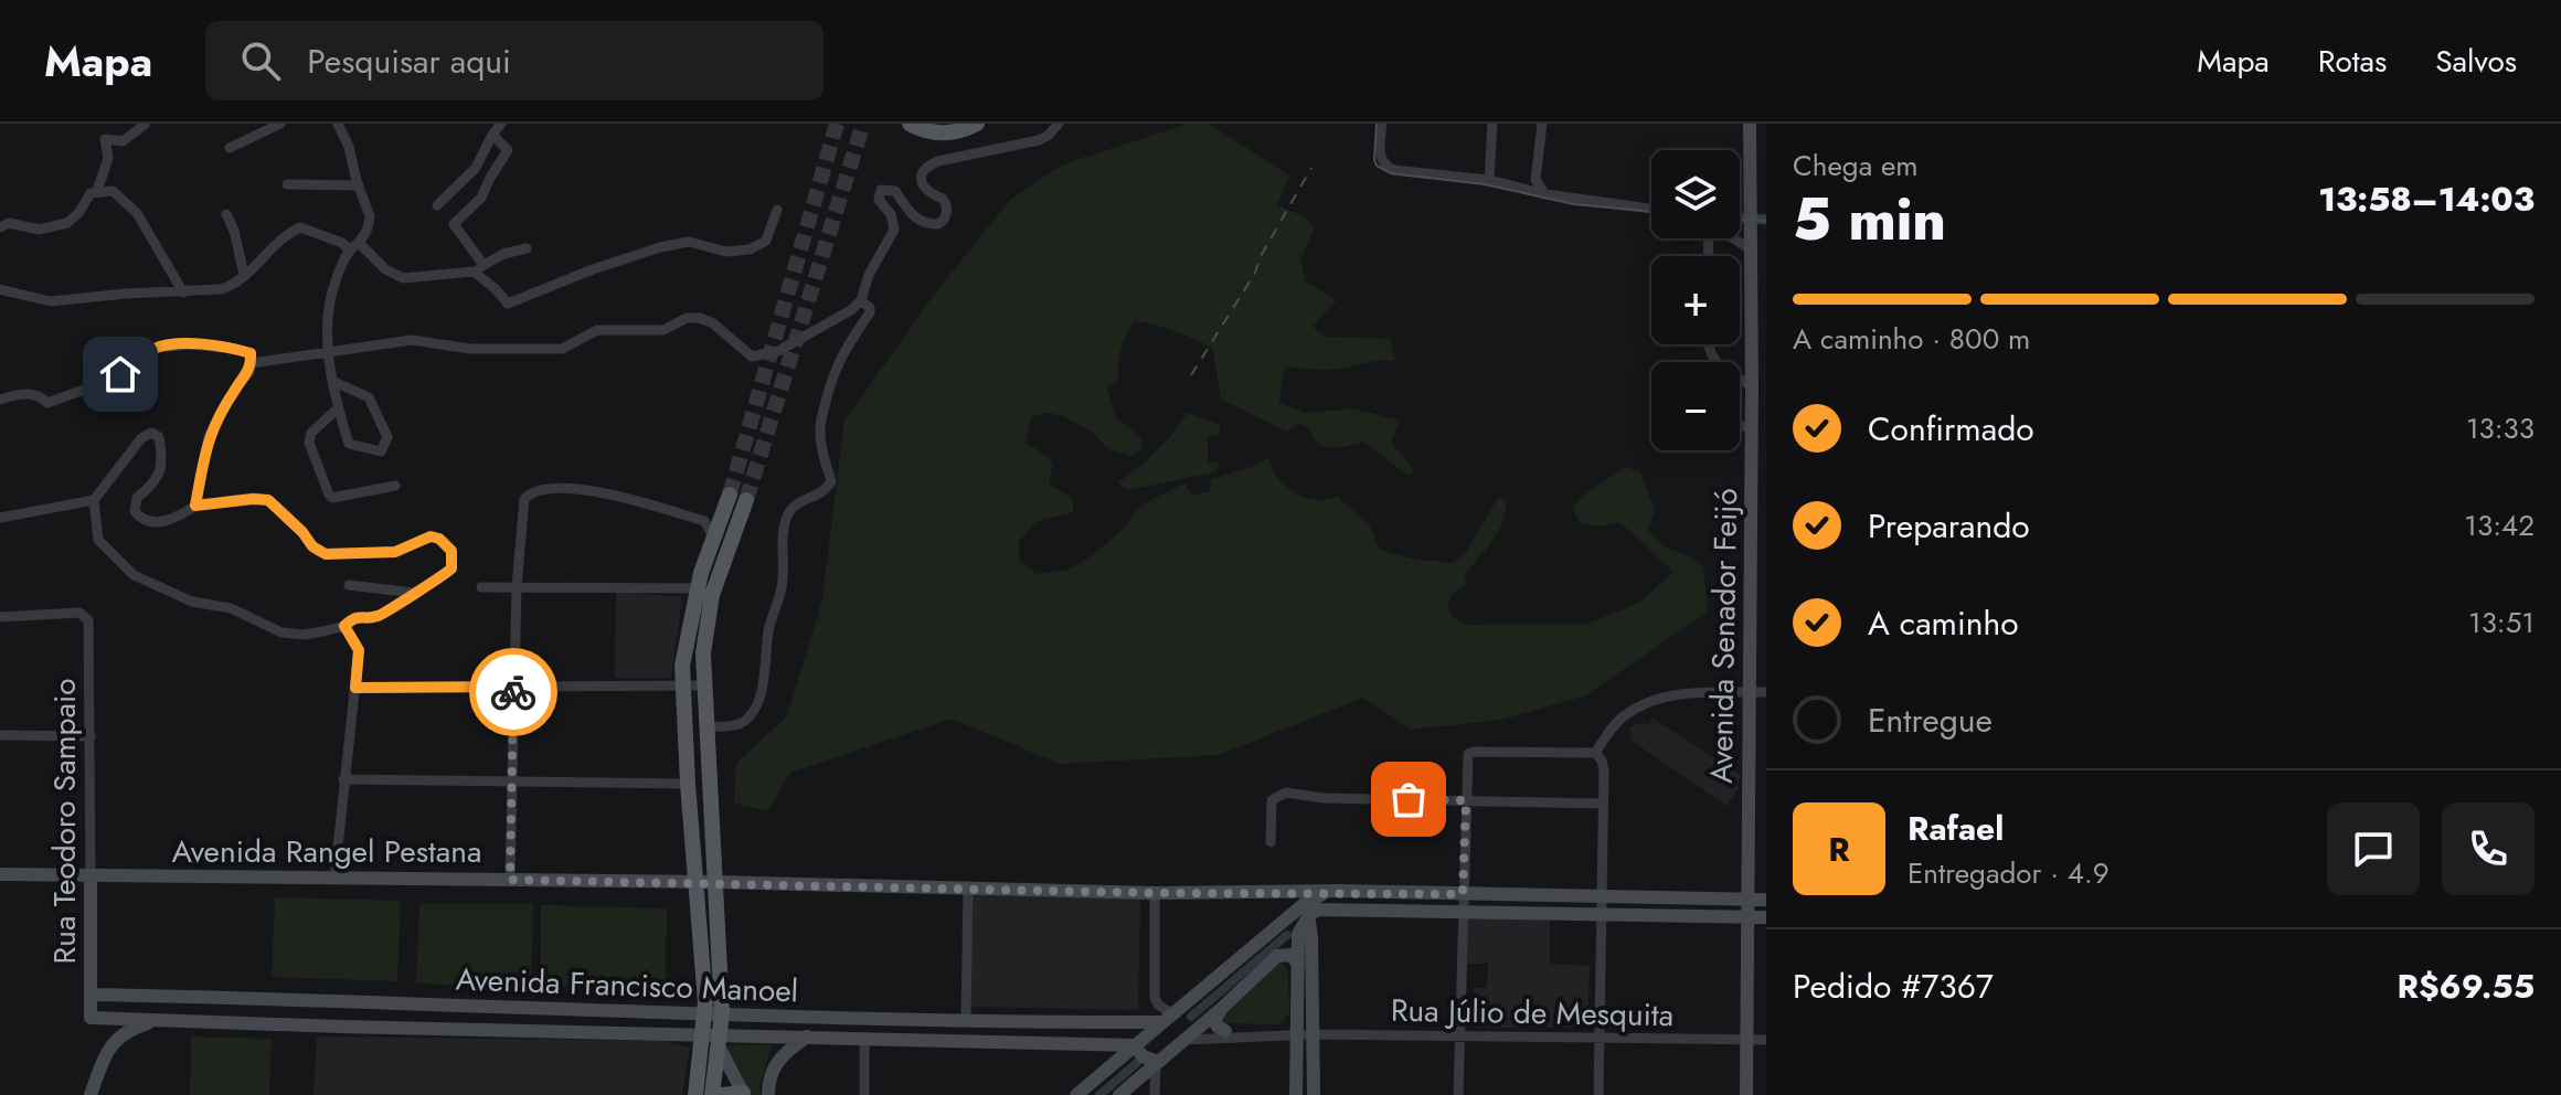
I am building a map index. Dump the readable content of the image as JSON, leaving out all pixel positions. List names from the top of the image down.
{
  "streets": {
    "main road": [
      "Avenida Senador Feijó",
      "Rua Teodoro Sampaio",
      "Avenida Rangel Pestana",
      "Avenida Francisco Manoel"
    ],
    "street": ["Rua Júlio de Mesquita"]
  },
  "crossings": [
    ["Avenida Senador Feijó", "Avenida Rangel Pestana"],
    ["Avenida Senador Feijó", "Rua Júlio de Mesquita"],
    ["Rua Teodoro Sampaio", "Avenida Rangel Pestana"],
    ["Rua Teodoro Sampaio", "Avenida Francisco Manoel"]
  ],
  "page": {
    "header": "Mapa",
    "search": "Pesquisar aqui",
    "nav": ["Mapa", "Rotas", "Salvos"],
    "heading": ["5 min", "Chega em", "13:58–14:03"],
    "panel": [
      "Rafael",
      "Entregador · 4.9",
      "Pedido #7367",
      "R$69.55"
    ],
    "map_buttons": ["+", "−"],
    "bar": "A caminho · 800 m",
    "list": [
      ["Confirmado", "13:33"],
      ["Preparando", "13:42"],
      ["A caminho", "13:51"],
      "Entregue"
    ],
    "round": "R"
  }
}
